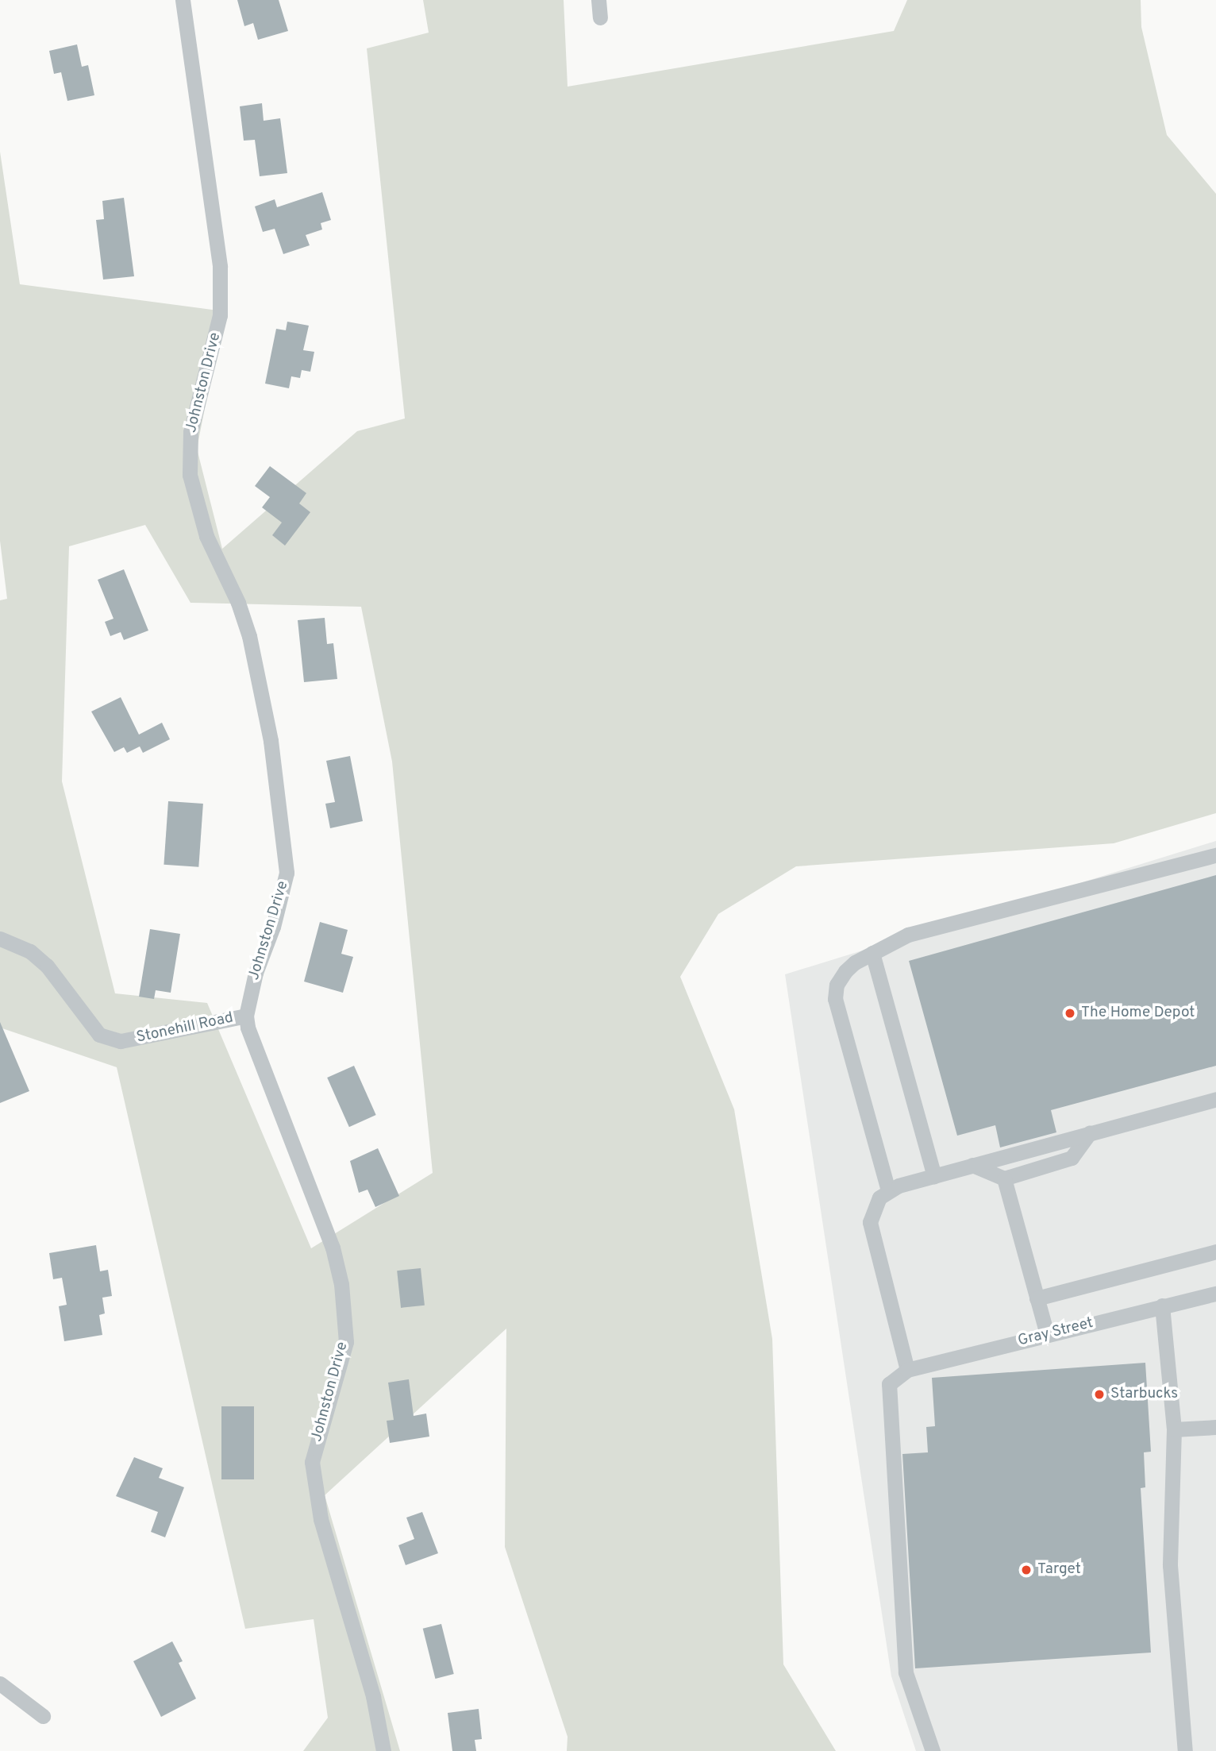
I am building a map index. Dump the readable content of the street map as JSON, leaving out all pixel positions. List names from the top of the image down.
{
  "streets": {
    "street": ["Johnston Drive", "Stonehill Road", "Gray Street"]
  },
  "crossings": [
    ["Johnston Drive", "Stonehill Road"]
  ],
  "places": ["The Home Depot", "Starbucks", "Target"]
}
